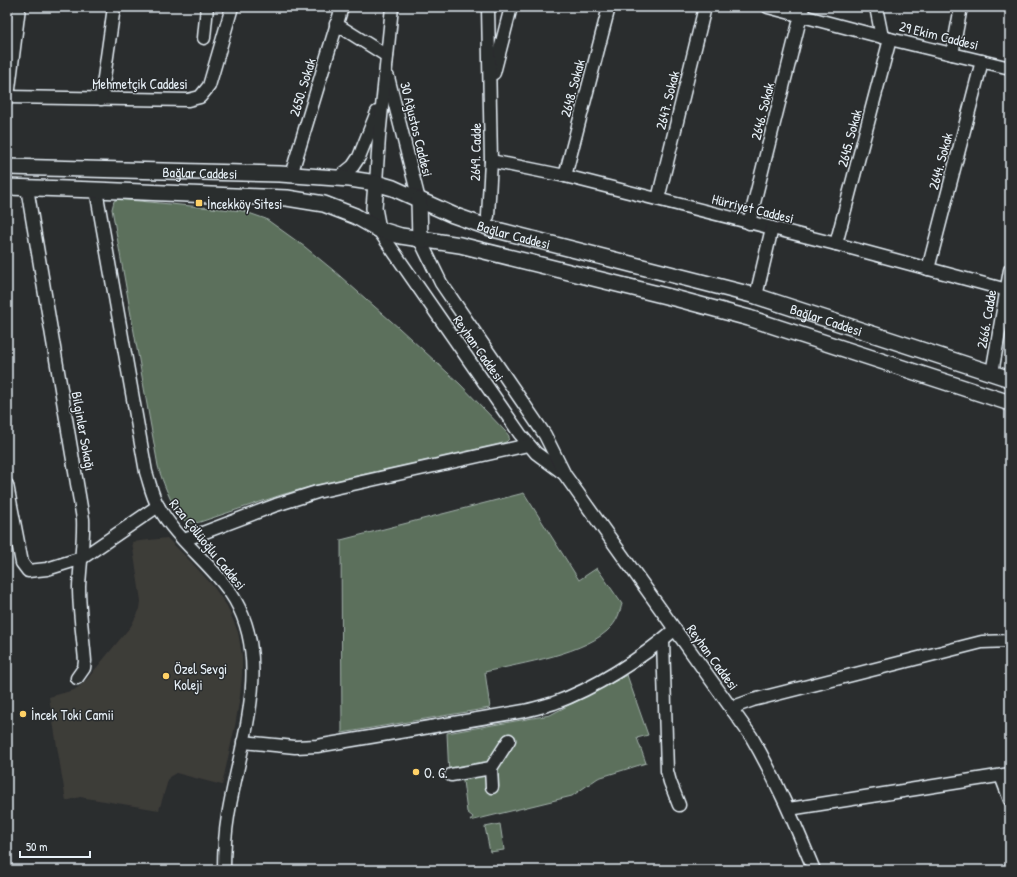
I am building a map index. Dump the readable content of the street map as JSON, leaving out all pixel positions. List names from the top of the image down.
{
  "streets": {
    "main road": ["Bağlar Caddesi"],
    "street": [
      "29 Ekim Caddesi",
      "Mehmetçik Caddesi",
      "2650. Sokak",
      "2648. Sokak",
      "2647. Sokak",
      "2646. Sokak",
      "30 Ağustos Caddesi",
      "2645. Sokak",
      "2649. Cadde",
      "2644. Sokak",
      "Hürriyet Caddesi",
      "2666. Cadde",
      "Reyhan Caddesi",
      "Bilginler Sokağı",
      "Rıza Çöllüoğlu Caddesi"
    ]
  },
  "crossings": [
    ["29 Ekim Caddesi", "2646. Sokak"],
    ["29 Ekim Caddesi", "2645. Sokak"],
    ["29 Ekim Caddesi", "2644. Sokak"],
    ["2650. Sokak", "Bağlar Caddesi"],
    ["2648. Sokak", "Hürriyet Caddesi"],
    ["2647. Sokak", "Hürriyet Caddesi"],
    ["2646. Sokak", "Hürriyet Caddesi"],
    ["30 Ağustos Caddesi", "Bağlar Caddesi"],
    ["2645. Sokak", "Hürriyet Caddesi"],
    ["2649. Cadde", "Hürriyet Caddesi"],
    ["2644. Sokak", "Hürriyet Caddesi"],
    ["Bağlar Caddesi", "2666. Cadde"],
    ["Bağlar Caddesi", "Reyhan Caddesi"],
    ["Bağlar Caddesi", "Bilginler Sokağı"],
    ["Bağlar Caddesi", "Rıza Çöllüoğlu Caddesi"],
    ["Hürriyet Caddesi", "2666. Cadde"]
  ],
  "places": {
    "transit": ["İncekköy Sitesi"],
    "other": ["Özel Sevgi Koleji", "İncek Toki Camii", "O. G."]
  },
  "scale_bar": "50 m"
}
